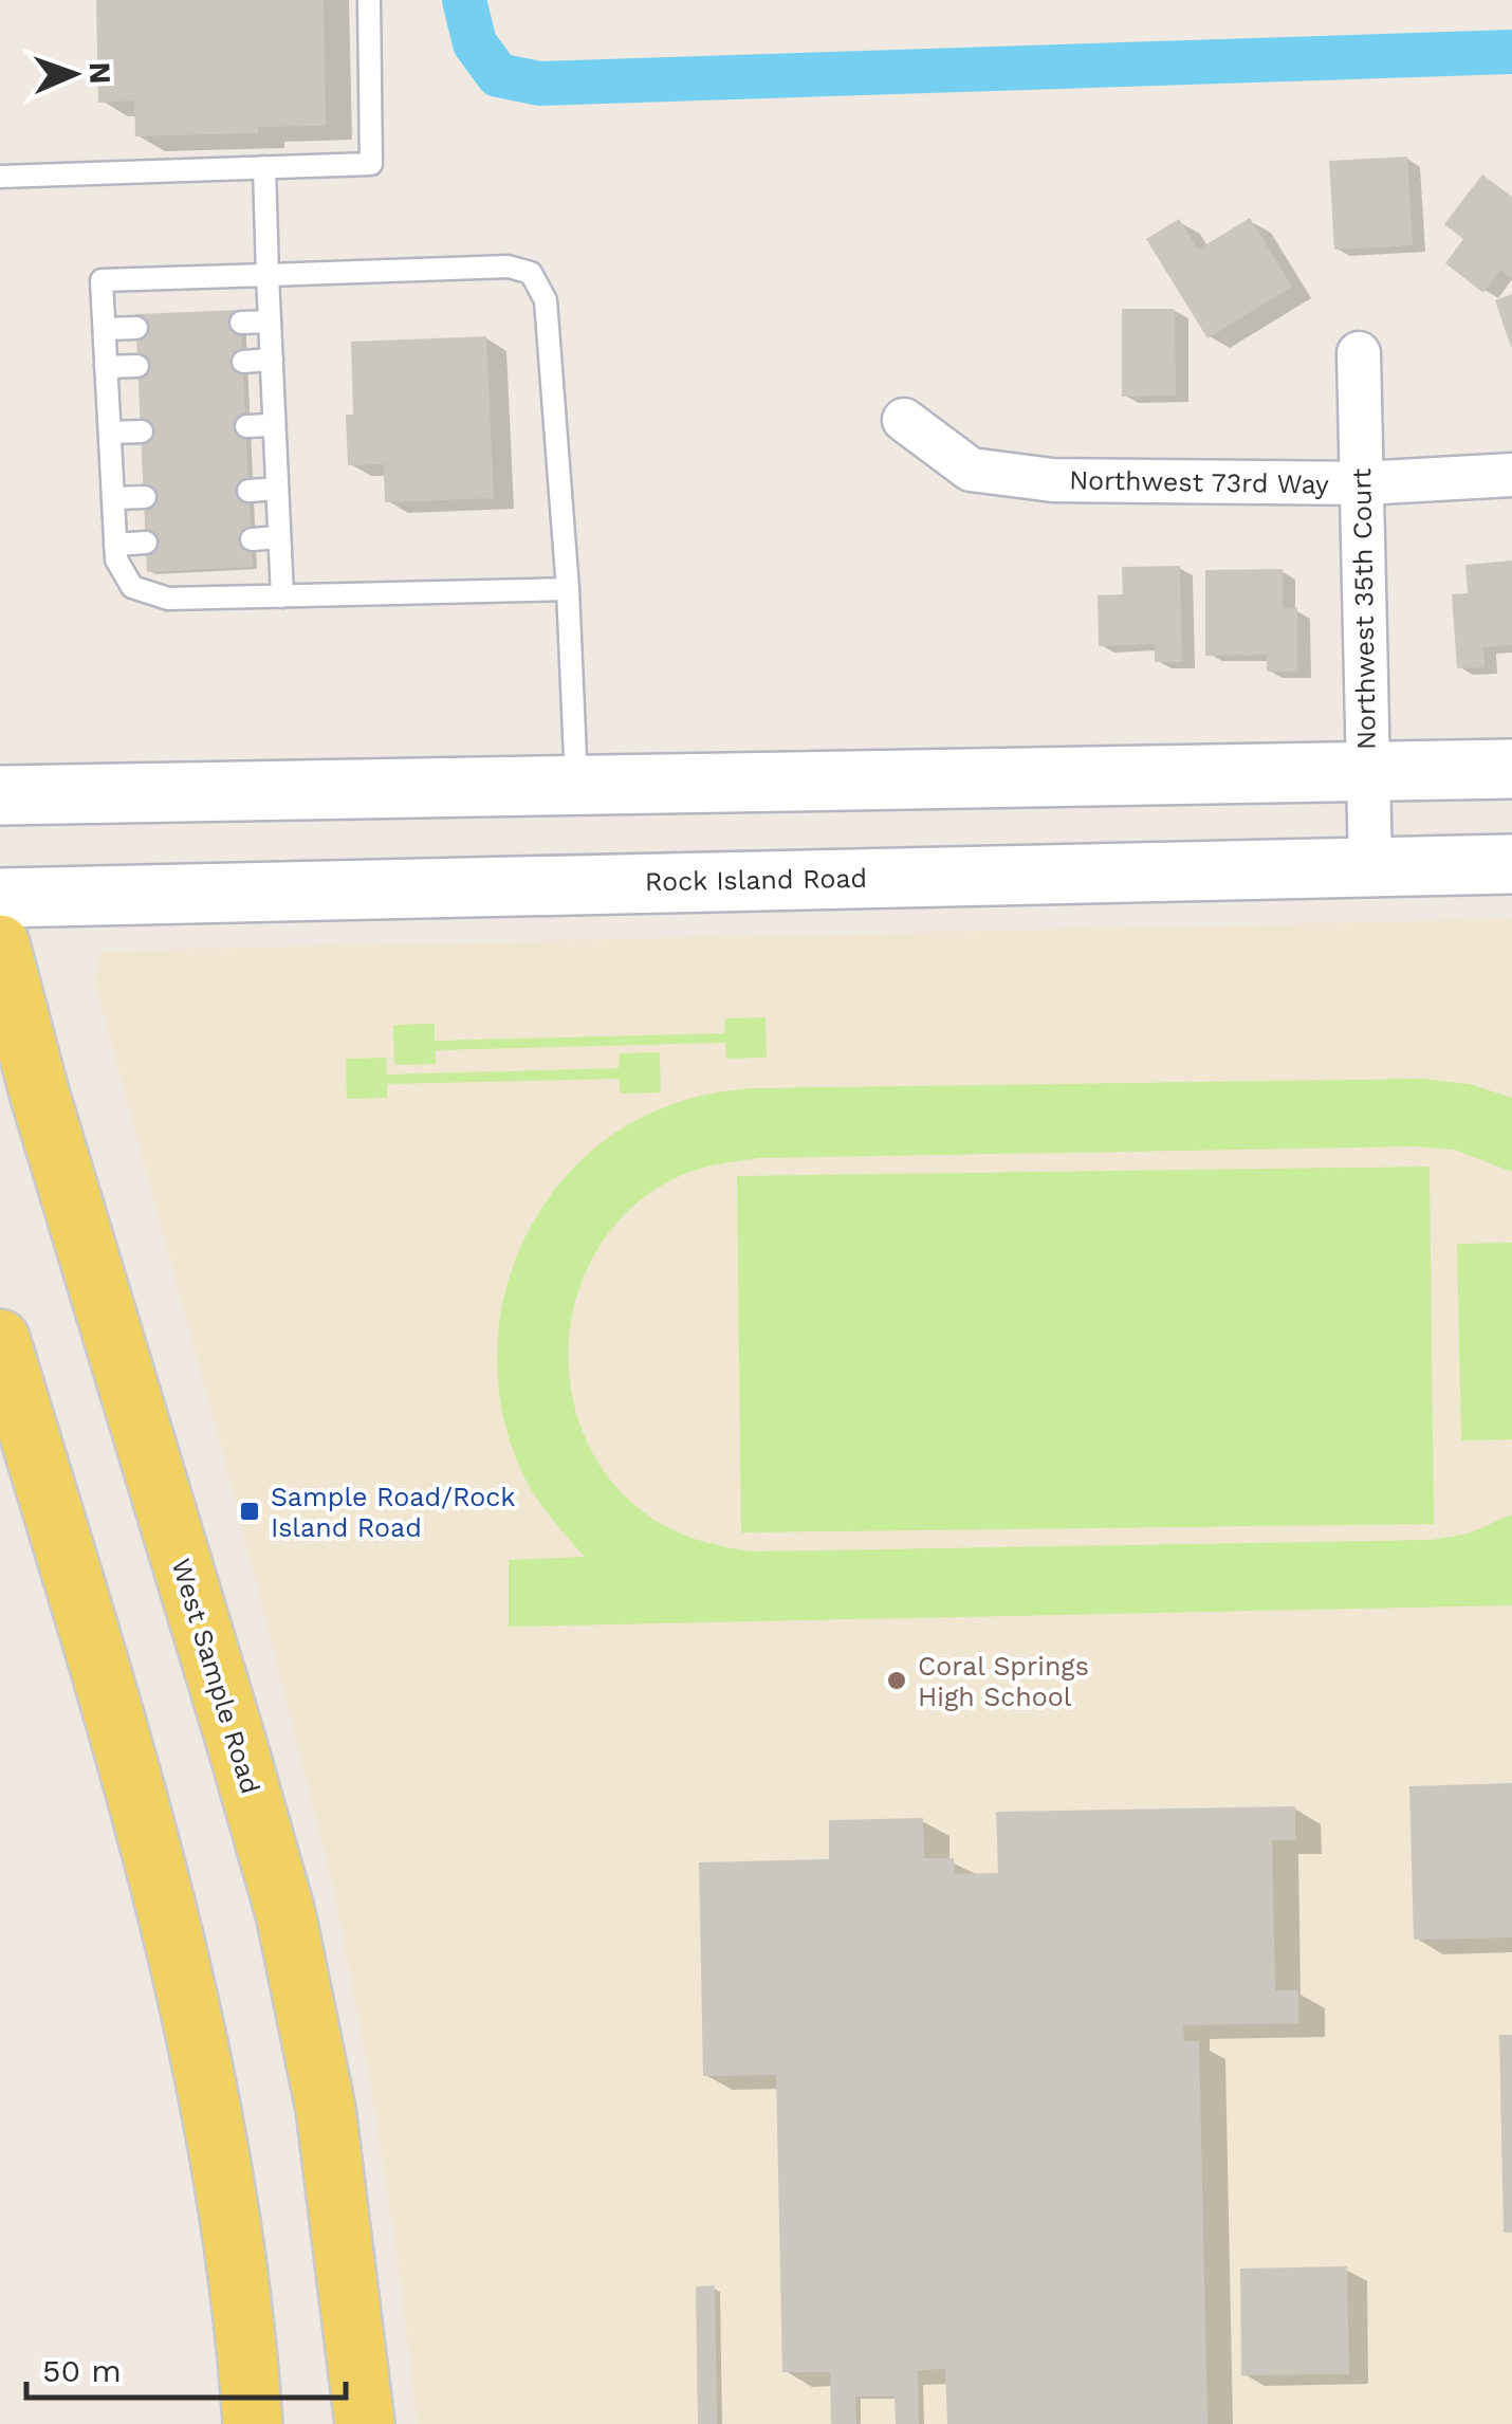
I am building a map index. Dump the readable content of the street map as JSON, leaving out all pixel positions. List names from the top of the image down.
{
  "streets": {
    "main road": ["Rock Island Road", "West Sample Road"],
    "street": ["Northwest 73rd Way", "Northwest 35th Court"]
  },
  "crossings": [
    ["Northwest 73rd Way", "Northwest 35th Court"],
    ["Northwest 35th Court", "Rock Island Road"]
  ],
  "places": {
    "transit": ["Sample Road/Rock Island Road"],
    "other": ["Coral Springs High School"]
  },
  "scale_bar": "50 m",
  "north": "right"
}
